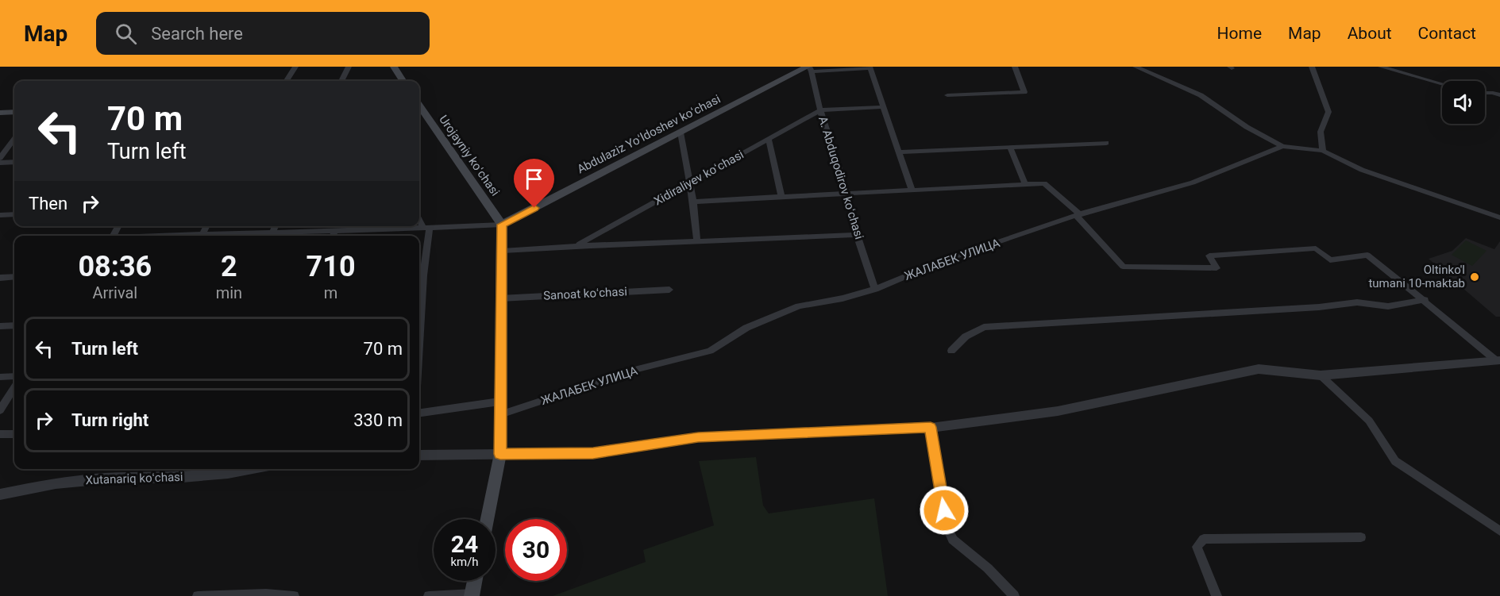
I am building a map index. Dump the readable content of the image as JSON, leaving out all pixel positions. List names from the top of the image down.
{
  "streets": {
    "main road": ["Abdulaziz Yoʻldoshev koʻchasi", "Urоjayniy koʻchasi"],
    "street": [
      "Xidiraliyev koʻchasi",
      "A. Abduqodirov koʻchasi",
      "ЖАЛАБЕК УЛИЦА",
      "Sanoat koʻchasi",
      "Xutanariq koʻchasi"
    ]
  },
  "crossings": [
    ["Abdulaziz Yoʻldoshev koʻchasi", "Urоjayniy koʻchasi"],
    ["Abdulaziz Yoʻldoshev koʻchasi", "A. Abduqodirov koʻchasi"],
    ["Xidiraliyev koʻchasi", "A. Abduqodirov koʻchasi"],
    ["A. Abduqodirov koʻchasi", "ЖАЛАБЕК УЛИЦА"]
  ],
  "places": ["Oltinko'l tumani 10-maktab"],
  "page": {
    "header": "Map",
    "search": "Search here",
    "nav": [
      "Home",
      "Map",
      "About",
      "Contact"
    ],
    "turn": ["70 m", "Turn left"],
    "then": "Then",
    "eta": [
      "08:36",
      "Arrival",
      "2",
      "min",
      "710",
      "m"
    ],
    "list": [
      {
        "name": "Turn left",
        "value": "70 m"
      },
      {
        "name": "Turn right",
        "value": "330 m"
      }
    ],
    "speed": "24 km/h",
    "limit": "30"
  }
}
